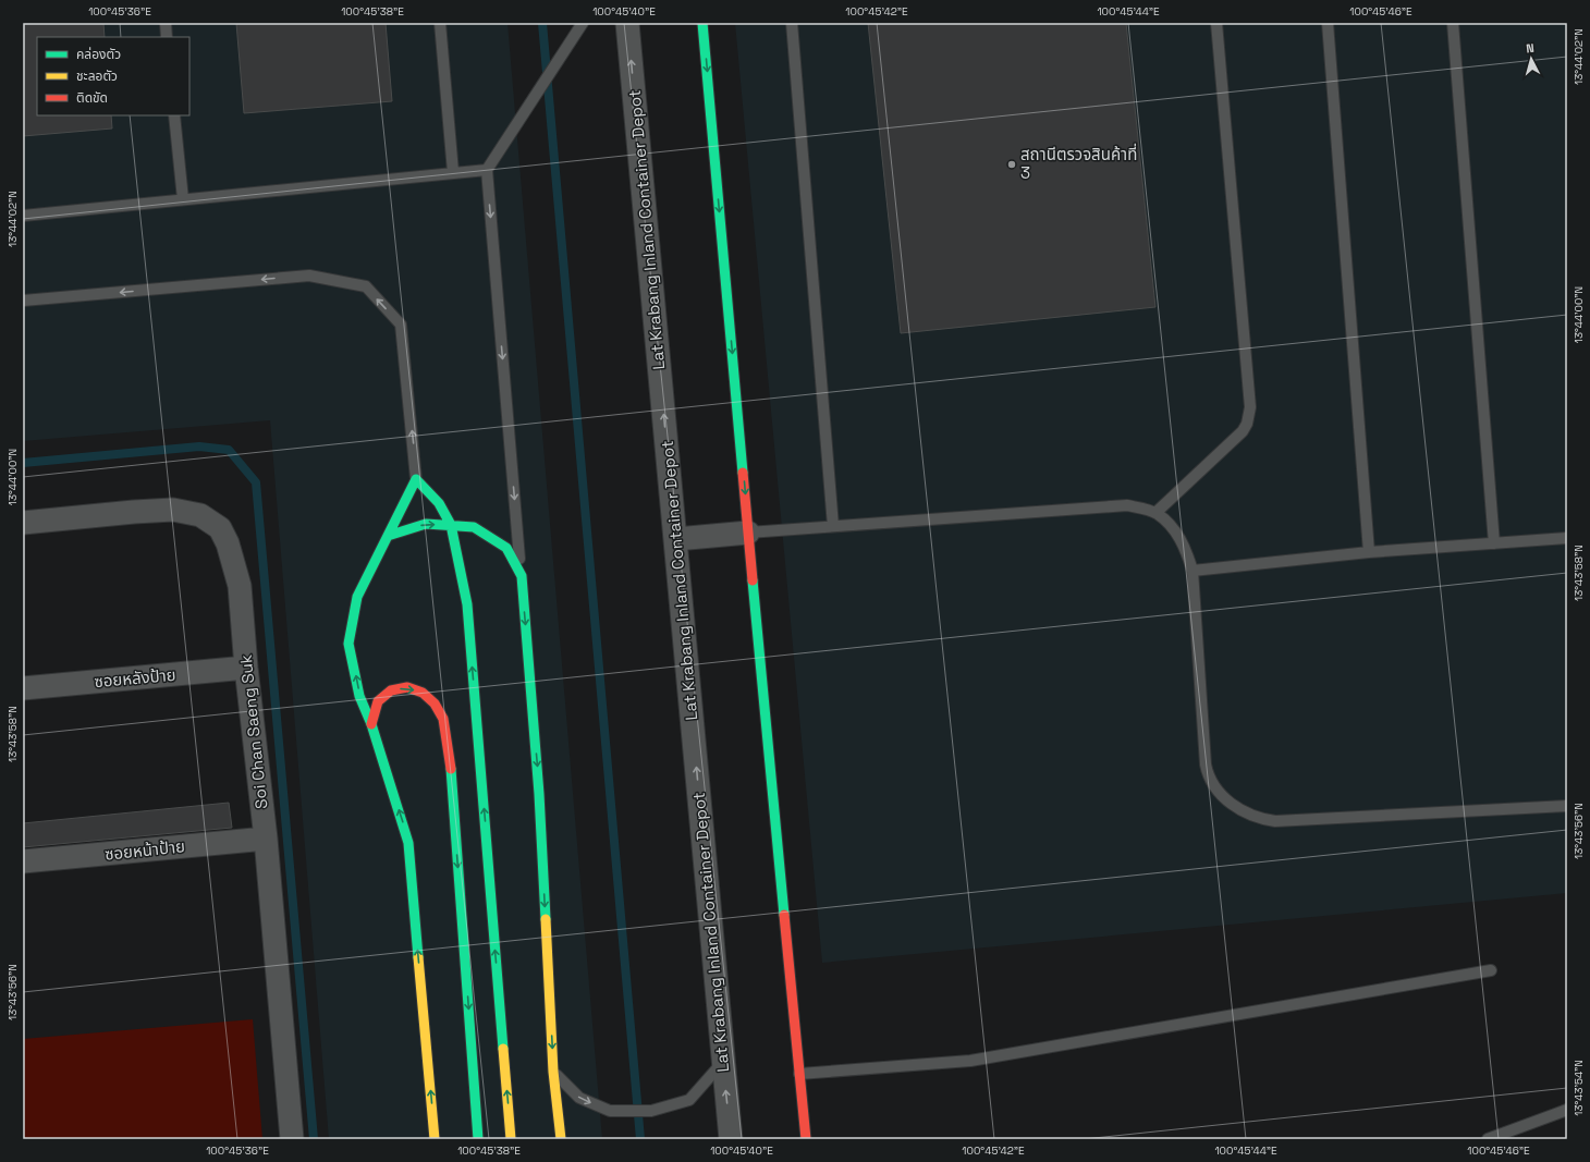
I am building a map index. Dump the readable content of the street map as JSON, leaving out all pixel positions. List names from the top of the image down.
{
  "streets": {
    "street": [
      "Lat Krabang Inland Container Depot",
      "ซอยหลังป้าย",
      "Soi Chan Saeng Suk",
      "ซอยหน้าป้าย"
    ]
  },
  "crossings": [
    ["ซอยหลังป้าย", "Soi Chan Saeng Suk"],
    ["Soi Chan Saeng Suk", "ซอยหน้าป้าย"]
  ],
  "one_way": ["Lat Krabang Inland Container Depot"],
  "places": ["สถานีตรวจสินค้าที่ 3"],
  "legend": ["คล่องตัว", "ชะลอตัว", "ติดขัด"],
  "north": "top",
  "coordinates": [
    "100°45'36\"E",
    "100°45'38\"E",
    "100°45'40\"E",
    "100°45'42\"E",
    "100°45'44\"E",
    "100°45'46\"E",
    "13°44'02\"N",
    "13°44'00\"N",
    "13°43'58\"N",
    "13°43'56\"N",
    "13°43'54\"N"
  ]
}
